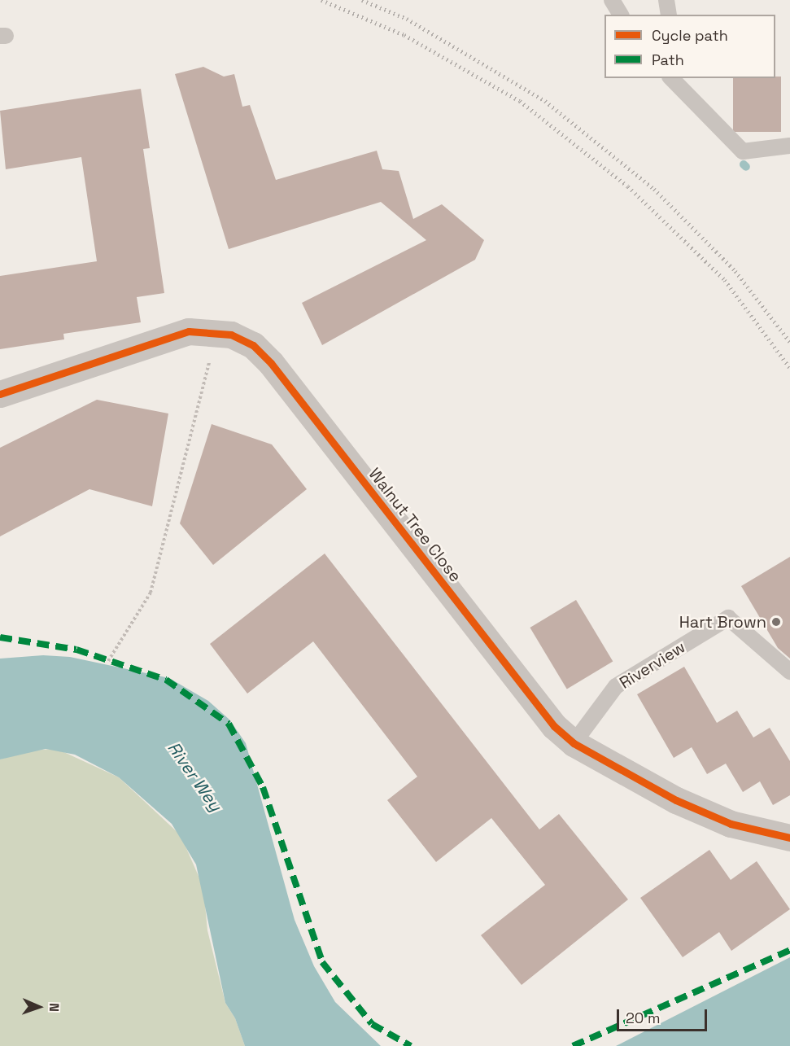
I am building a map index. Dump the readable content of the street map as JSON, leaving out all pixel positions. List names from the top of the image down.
{
  "streets": {
    "street": ["Walnut Tree Close"],
    "lane": ["Riverview"]
  },
  "crossings": [
    ["Walnut Tree Close", "Riverview"]
  ],
  "water": ["River Wey"],
  "places": ["Hart Brown"],
  "legend": ["Cycle path", "Path"],
  "scale_bar": "20 m",
  "north": "right"
}
